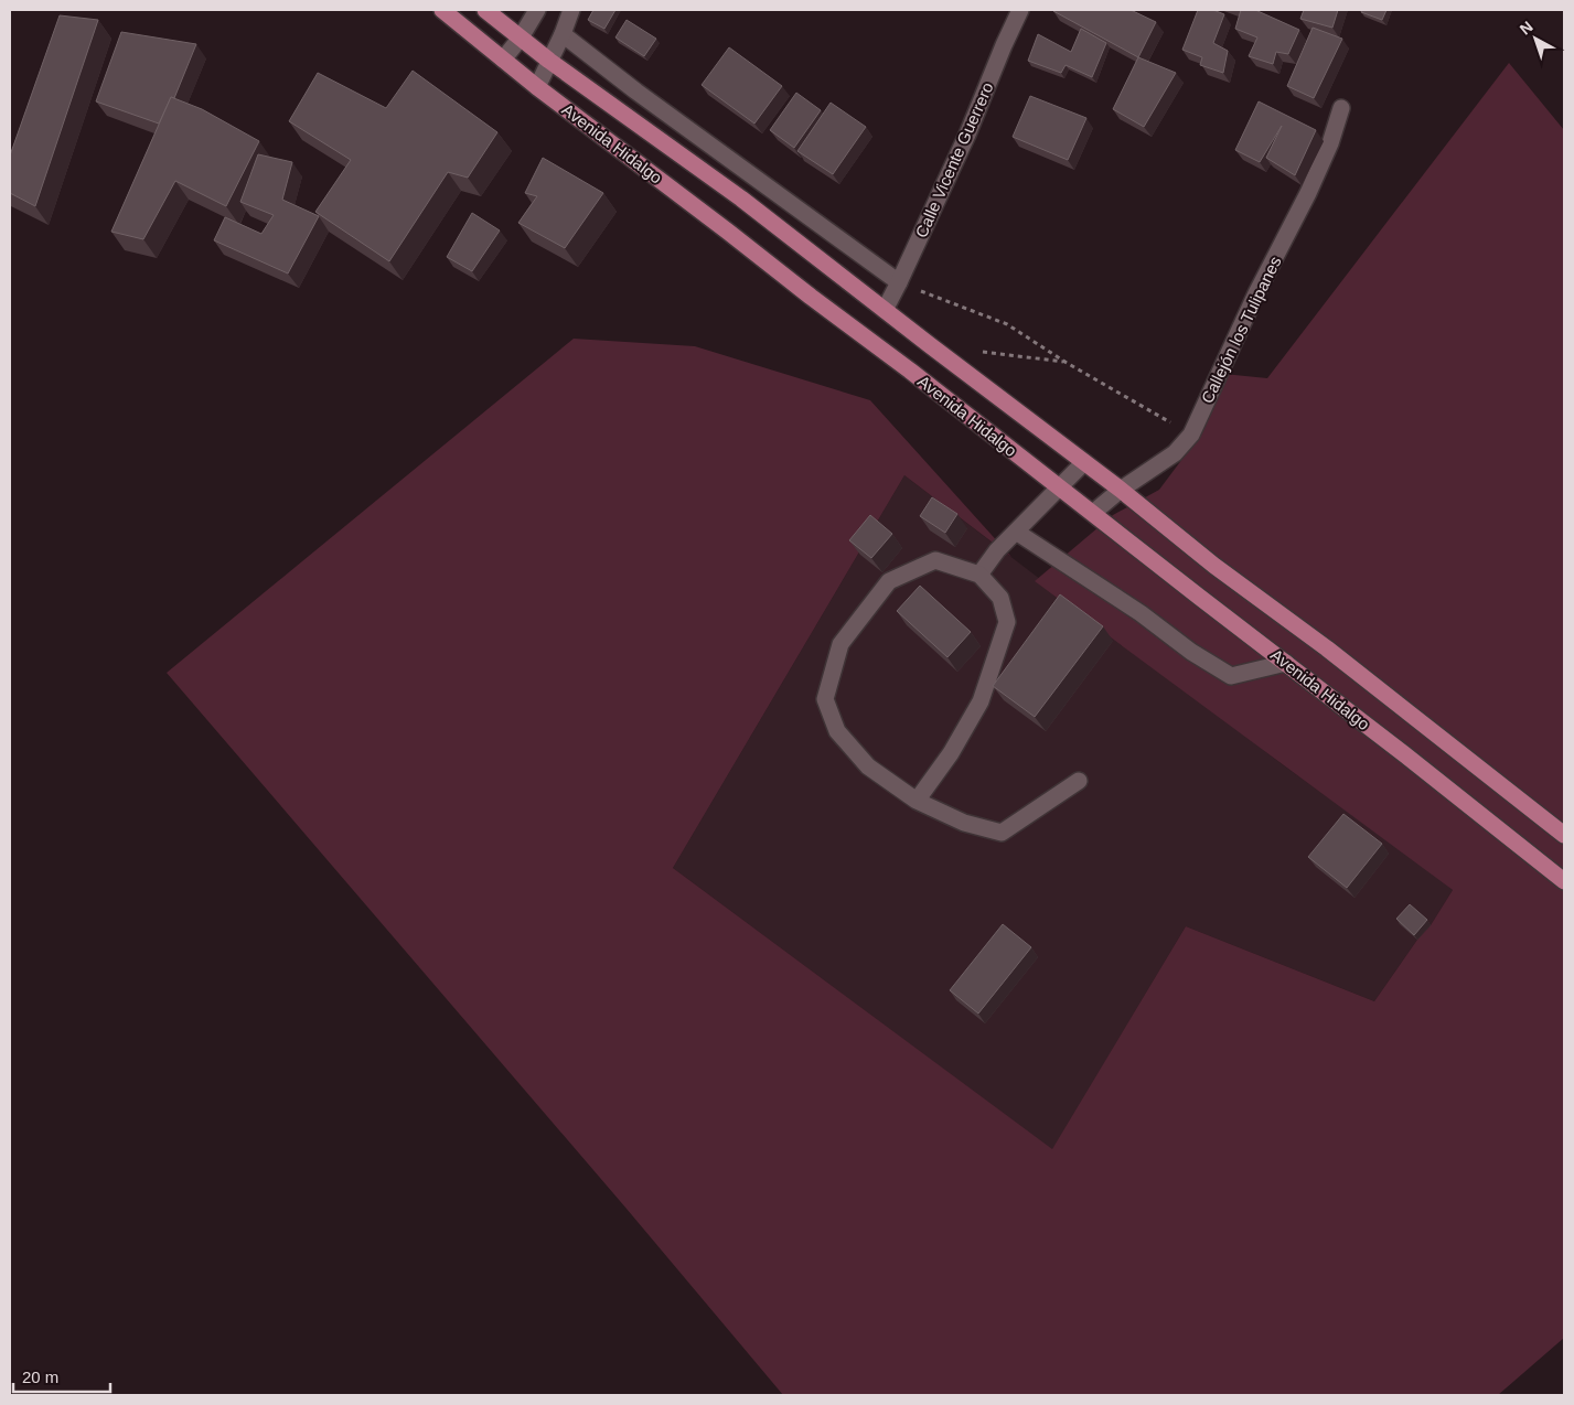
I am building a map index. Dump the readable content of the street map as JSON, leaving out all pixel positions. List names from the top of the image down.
{
  "streets": {
    "main road": ["Avenida Hidalgo"],
    "street": ["Calle Vicente Guerrero", "Callejón los Tulipanes"]
  },
  "crossings": [
    ["Avenida Hidalgo", "Calle Vicente Guerrero"],
    ["Avenida Hidalgo", "Callejón los Tulipanes"]
  ],
  "scale_bar": "20 m",
  "north": "top left"
}
